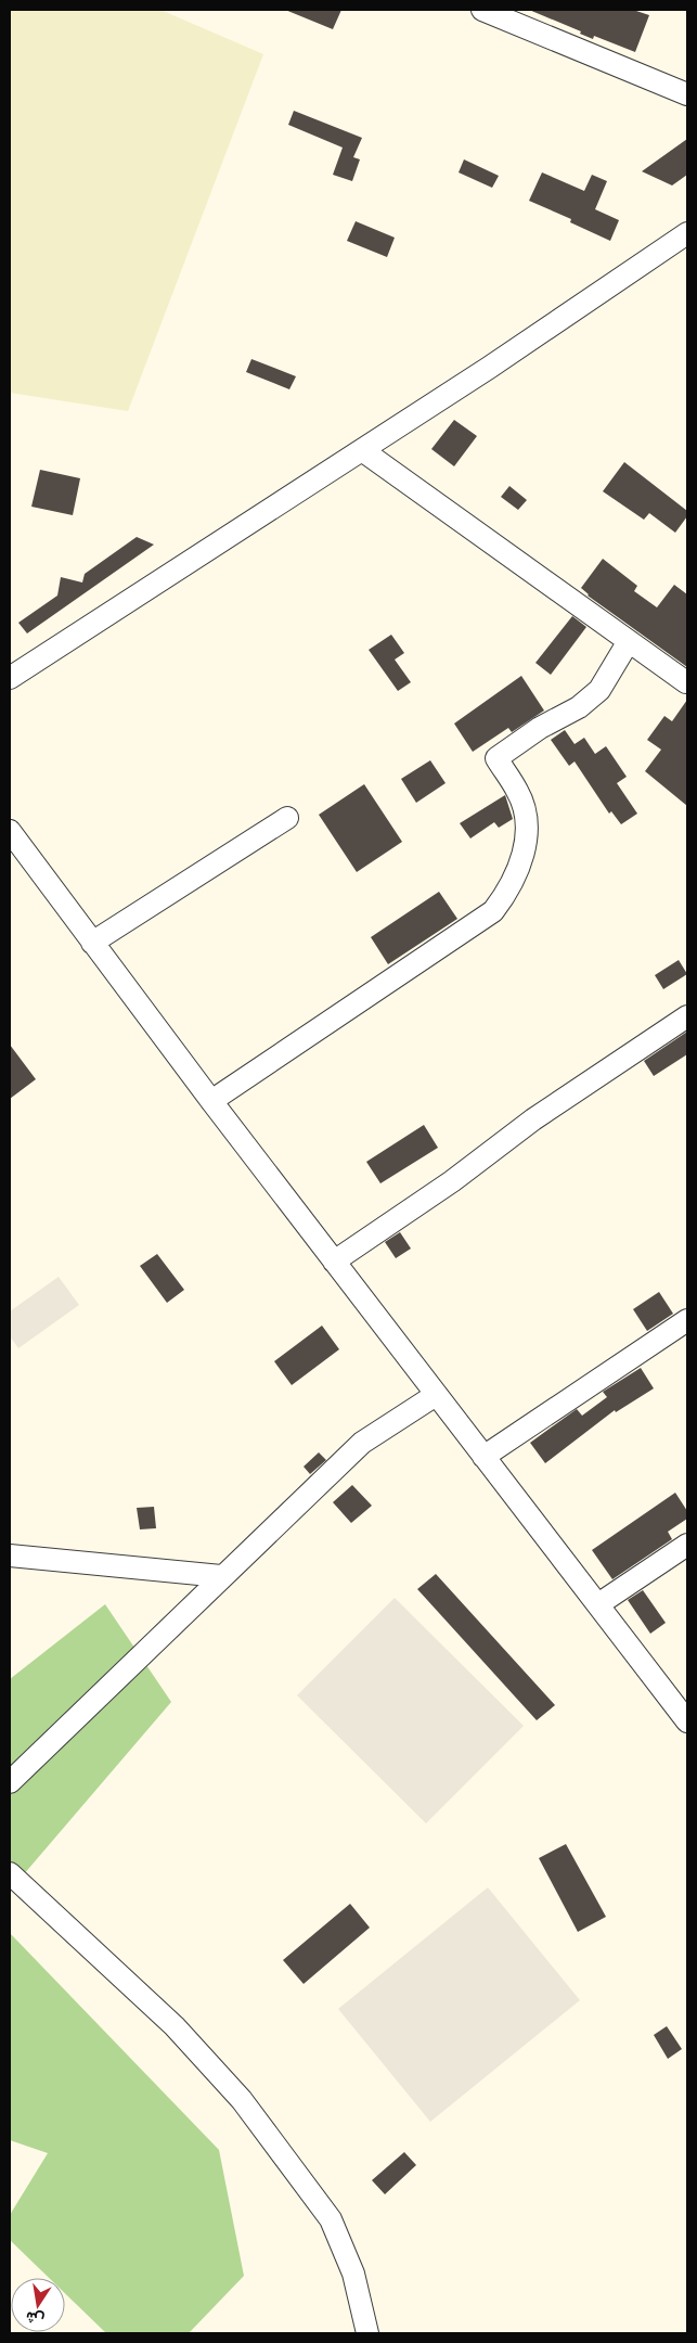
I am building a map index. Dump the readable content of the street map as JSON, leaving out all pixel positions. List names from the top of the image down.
{
  "north": "bottom"
}
